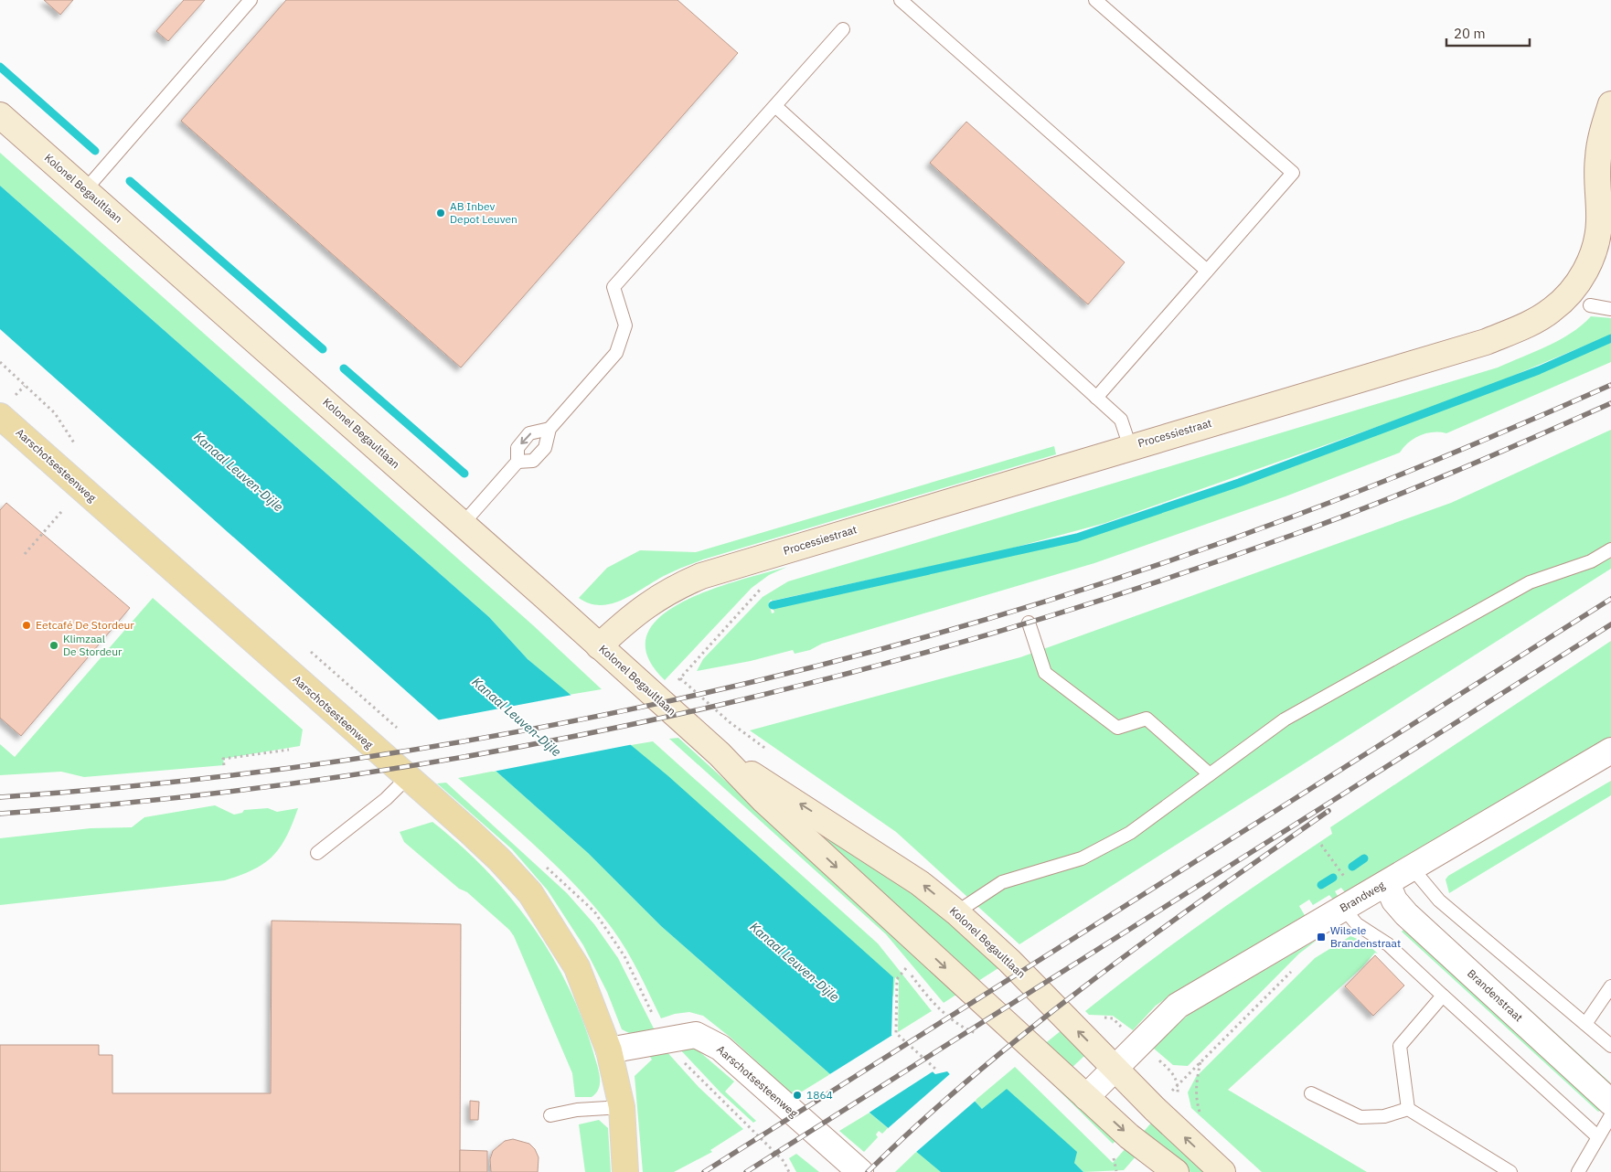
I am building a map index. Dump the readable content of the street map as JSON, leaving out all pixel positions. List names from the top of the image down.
{
  "streets": {
    "main road": ["Aarschotsesteenweg"],
    "street": [
      "Kolonel Begaultlaan",
      "Processiestraat",
      "Brandweg",
      "Brandenstraat"
    ]
  },
  "crossings": [
    ["Kolonel Begaultlaan", "Processiestraat"],
    ["Kolonel Begaultlaan", "Brandweg"],
    ["Brandweg", "Brandenstraat"]
  ],
  "water": ["Kanaal Leuven-Dijle"],
  "places": {
    "other": [
      "AB Inbev Depot Leuven",
      "Eetcafé De Stordeur",
      "Klimzaal De Stordeur",
      "1864"
    ],
    "transit": ["Wilsele Brandenstraat"]
  },
  "scale_bar": "20 m"
}
